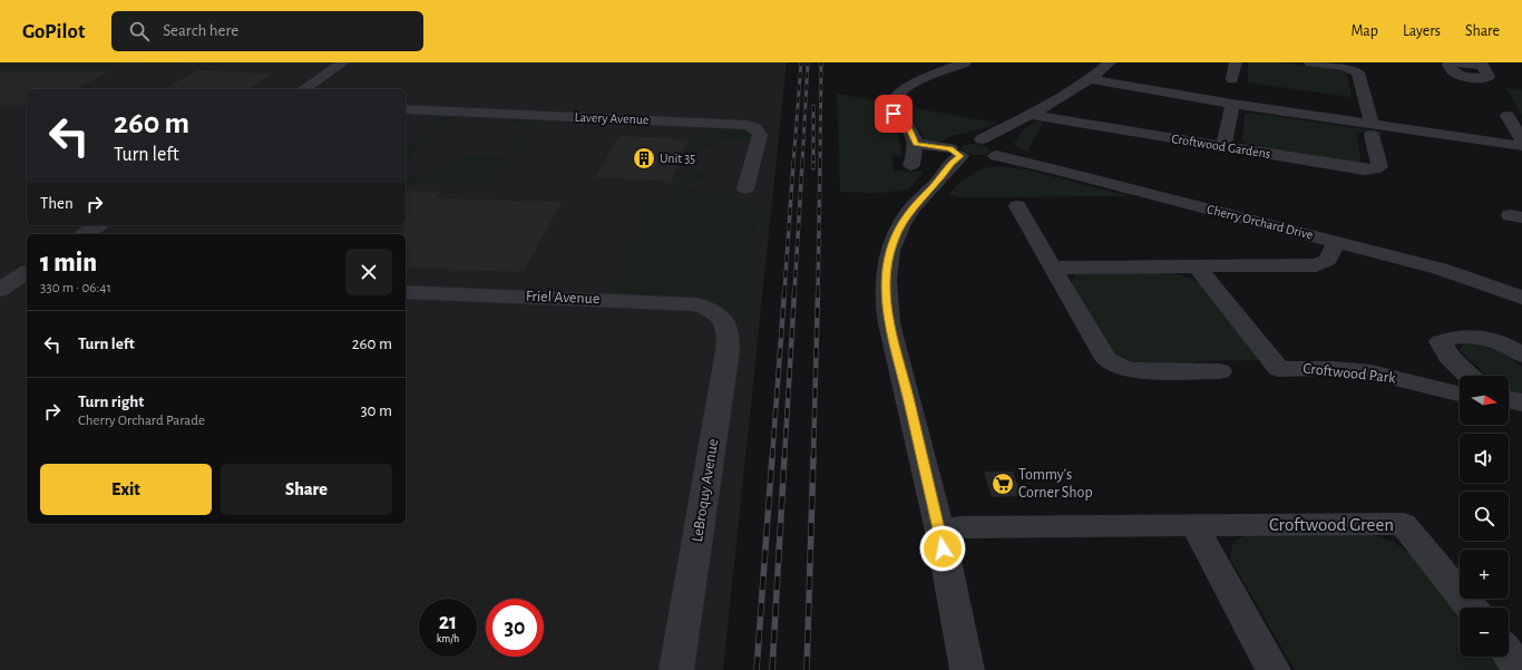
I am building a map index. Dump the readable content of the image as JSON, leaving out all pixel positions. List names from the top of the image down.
{
  "streets": {
    "street": [
      "Lavery Avenue",
      "Croftwood Gardens",
      "Cherry Orchard Drive",
      "Friel Avenue",
      "Croftwood Park",
      "LeBroquy Avenue",
      "Croftwood Green"
    ]
  },
  "crossings": [
    ["Friel Avenue", "LeBroquy Avenue"]
  ],
  "places": {
    "building": ["Unit 35"],
    "supermarket": ["Tommy's Corner Shop"]
  },
  "north": "right",
  "page": {
    "header": "GoPilot",
    "search": "Search here",
    "nav": ["Map", "Layers", "Share"],
    "turn": ["260 m", "Turn left"],
    "then": "Then",
    "heading": ["1 min", "330 m · 06:41"],
    "list": [
      {
        "name": "Turn left",
        "value": "260 m"
      },
      {
        "name": "Turn right",
        "note": "Cherry Orchard Parade",
        "value": "30 m"
      }
    ],
    "map_buttons": ["+", "−"],
    "buttons": ["Exit", "Share"],
    "speed": "21 km/h",
    "limit": "30"
  }
}
